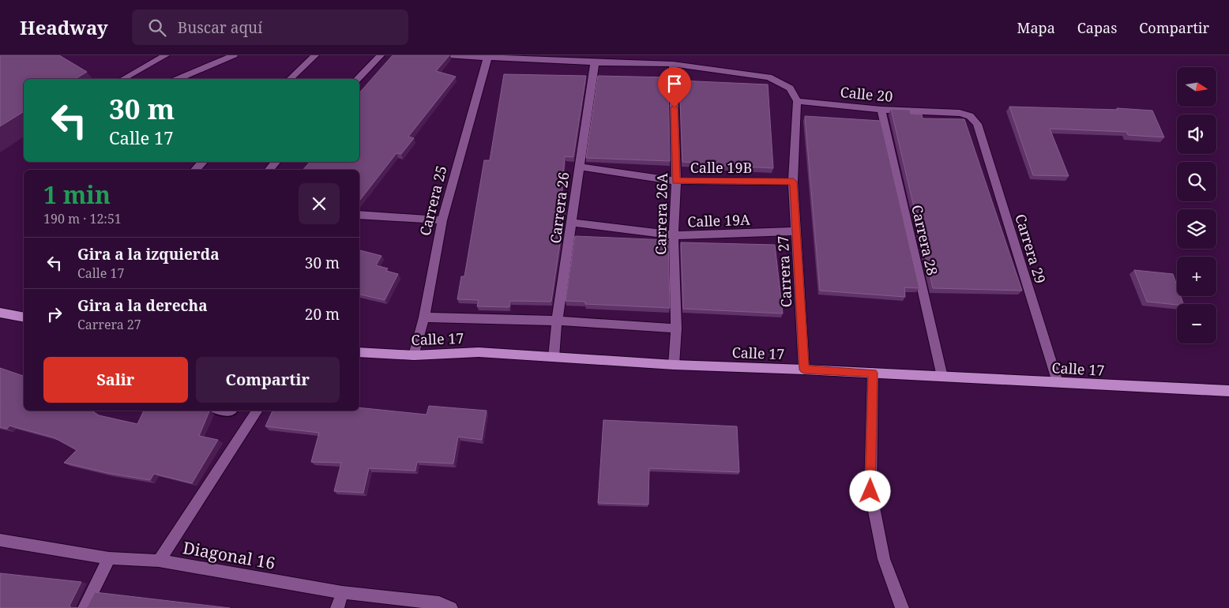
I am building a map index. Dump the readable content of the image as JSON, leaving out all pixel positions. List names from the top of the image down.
{
  "streets": {
    "highway": ["Calle 17"],
    "street": [
      "Calle 20",
      "Calle 19B",
      "Carrera 25",
      "Carrera 26",
      "Carrera 26A",
      "Calle 19A",
      "Carrera 28",
      "Carrera 29",
      "Carrera 27",
      "Diagonal 16"
    ]
  },
  "crossings": [
    ["Calle 20", "Carrera 28"],
    ["Calle 20", "Carrera 29"],
    ["Calle 20", "Carrera 27"],
    ["Calle 19B", "Carrera 26"],
    ["Calle 19B", "Carrera 26A"],
    ["Calle 19B", "Carrera 27"],
    ["Carrera 25", "Calle 17"],
    ["Carrera 26", "Calle 19A"],
    ["Carrera 26", "Calle 17"],
    ["Carrera 26A", "Calle 19A"],
    ["Carrera 26A", "Calle 17"],
    ["Calle 19A", "Carrera 27"],
    ["Carrera 28", "Calle 17"],
    ["Carrera 29", "Calle 17"],
    ["Carrera 27", "Calle 17"]
  ],
  "north": "right",
  "page": {
    "header": "Headway",
    "search": "Buscar aquí",
    "nav": ["Mapa", "Capas", "Compartir"],
    "map_buttons": ["+", "−"],
    "turn": ["30 m", "Calle 17"],
    "heading": ["1 min", "190 m · 12:51"],
    "list": [
      {
        "name": "Gira a la izquierda",
        "note": "Calle 17",
        "value": "30 m"
      },
      {
        "name": "Gira a la derecha",
        "note": "Carrera 27",
        "value": "20 m"
      }
    ],
    "buttons": ["Salir", "Compartir"]
  }
}
